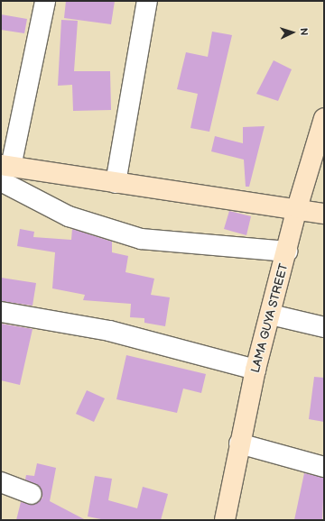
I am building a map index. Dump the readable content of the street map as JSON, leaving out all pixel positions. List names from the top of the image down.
{
  "streets": {
    "street": ["LAMA GUYA STREET"]
  },
  "north": "right"
}
